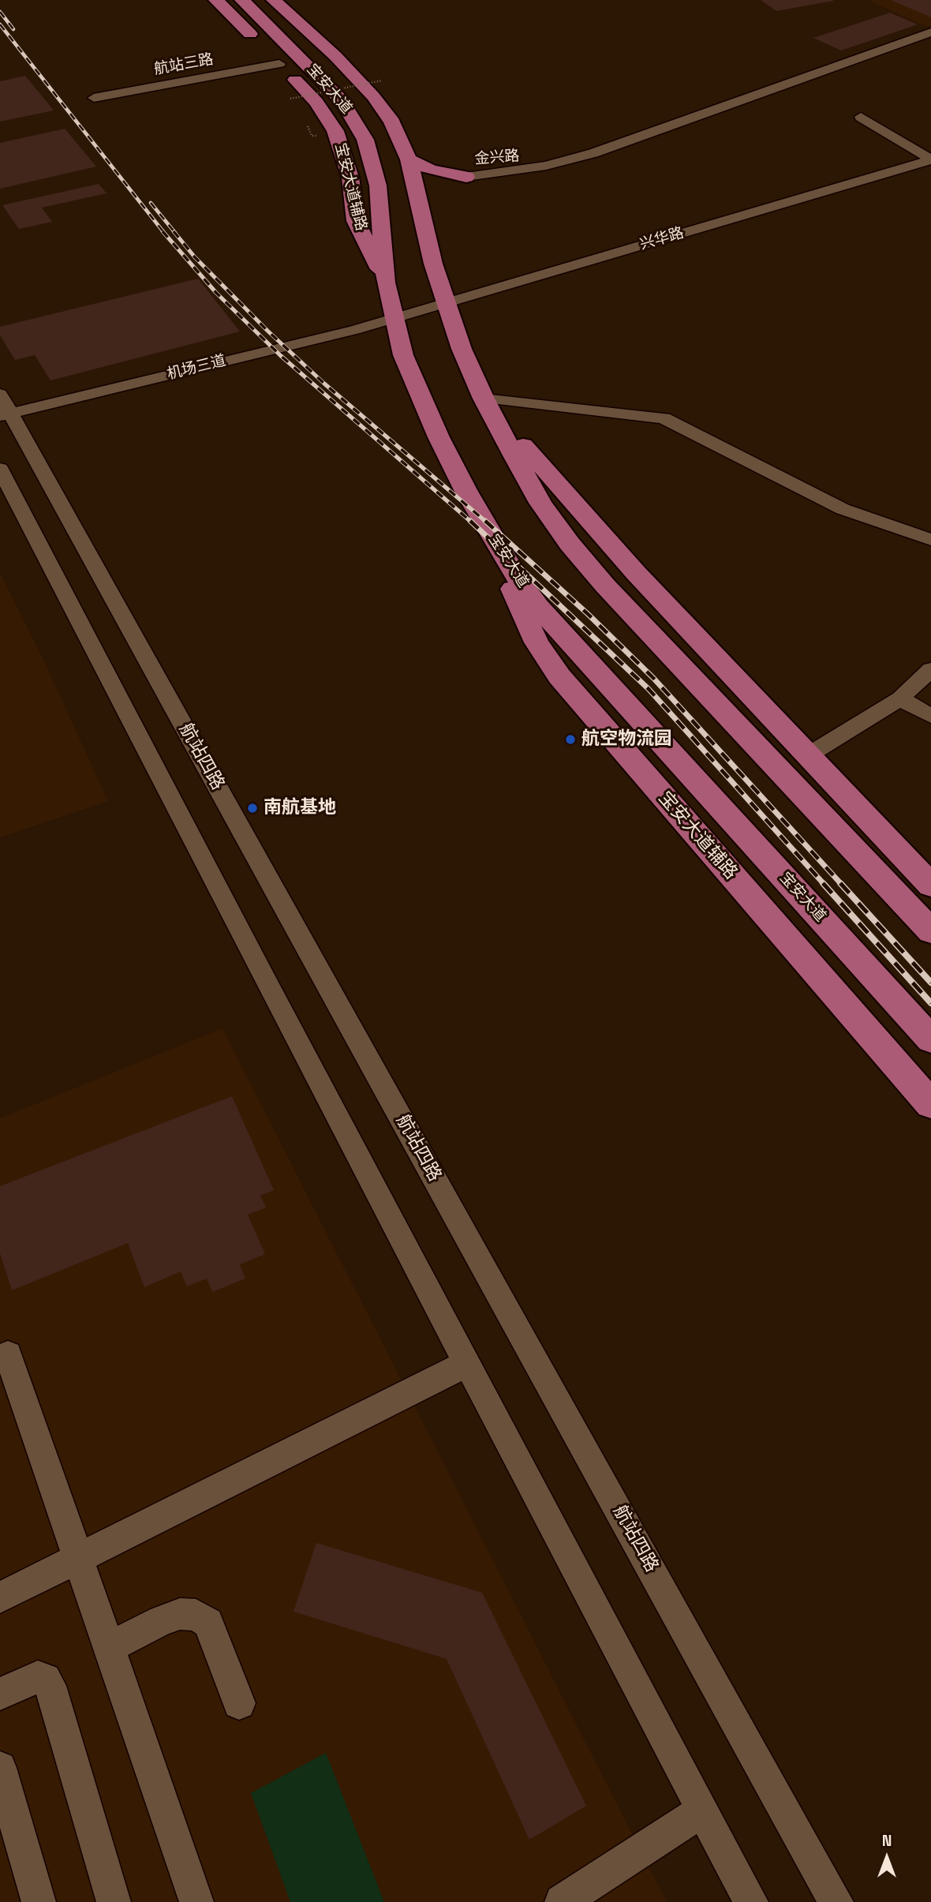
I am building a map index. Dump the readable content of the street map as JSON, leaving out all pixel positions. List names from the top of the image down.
{
  "streets": {
    "main road": ["宝安大道", "宝安大道辅路"],
    "street": [
      "航站三路",
      "金兴路",
      "兴华路",
      "机场三道",
      "航站四路"
    ]
  },
  "crossings": [
    ["航站三路", "宝安大道辅路"],
    ["宝安大道", "宝安大道辅路"],
    ["宝安大道", "兴华路"],
    ["宝安大道", "机场三道"],
    ["兴华路", "机场三道"],
    ["机场三道", "航站四路"]
  ],
  "places": ["航空物流园", "南航基地"],
  "north": "top"
}
